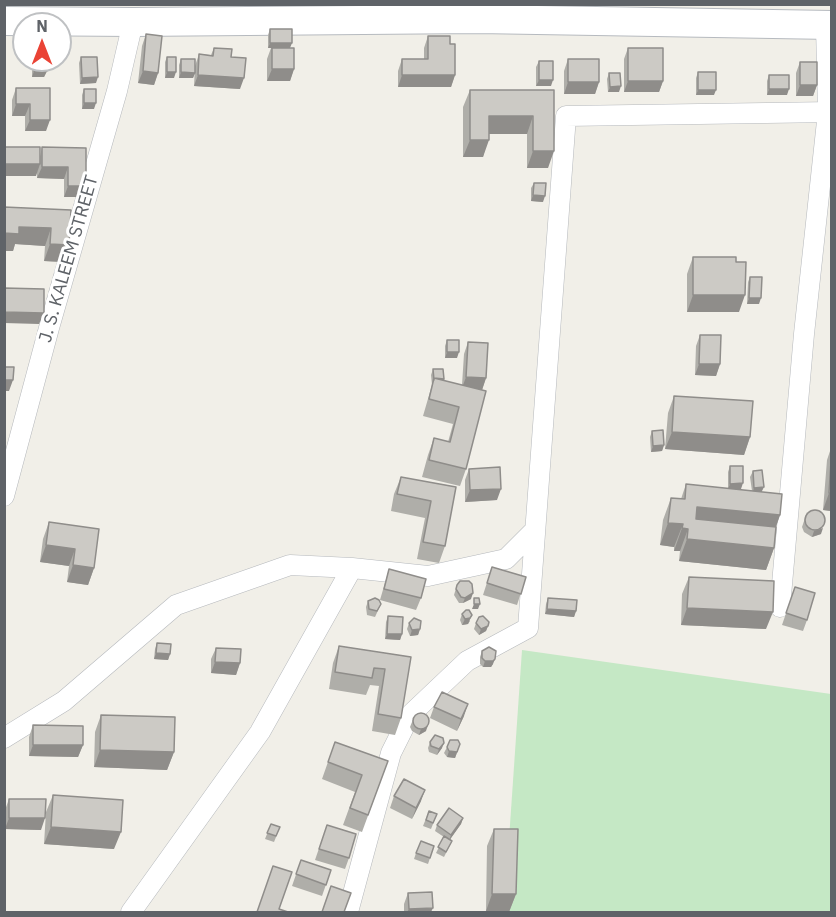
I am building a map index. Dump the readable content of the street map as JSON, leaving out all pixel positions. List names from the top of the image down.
{
  "streets": {
    "street": ["J. S. KALEEM STREET"]
  },
  "north": "top"
}
